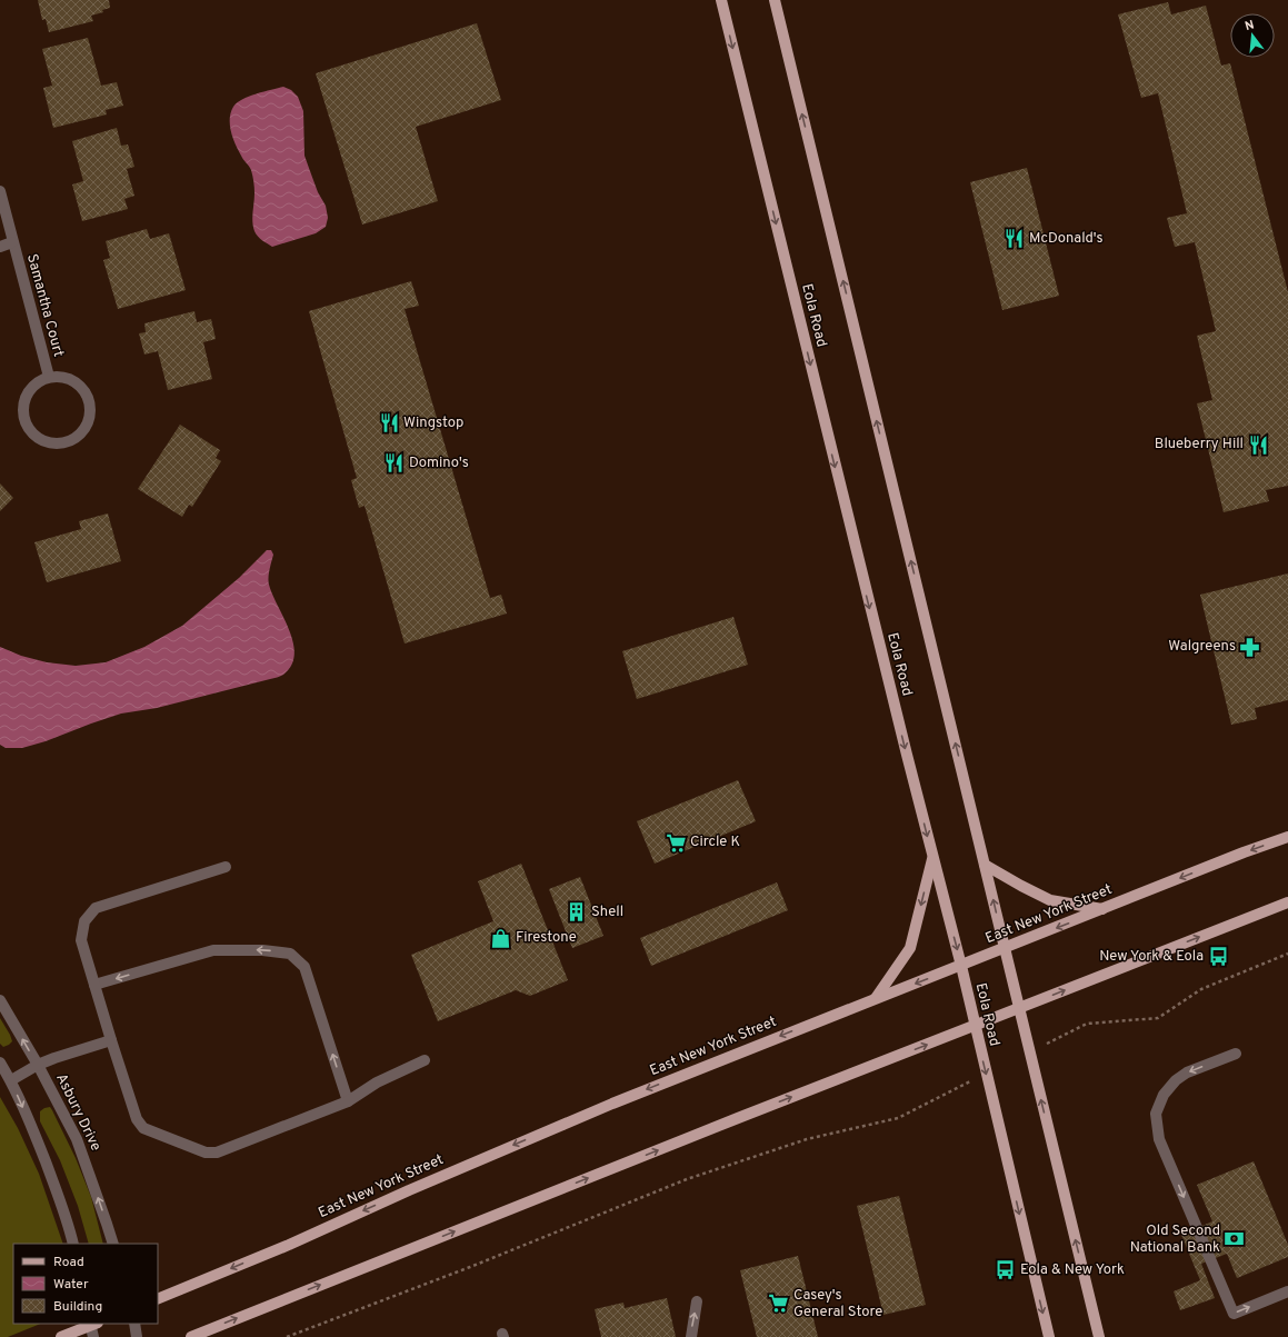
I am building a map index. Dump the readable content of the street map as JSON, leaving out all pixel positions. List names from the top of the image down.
{
  "streets": {
    "main road": ["Eola Road", "East New York Street"],
    "street": ["Samantha Court", "Asbury Drive"]
  },
  "crossings": [
    ["Eola Road", "East New York Street"]
  ],
  "places": {
    "restaurant": [
      "McDonald's",
      "Wingstop",
      "Blueberry Hill",
      "Domino's"
    ],
    "pharmacy": ["Walgreens"],
    "supermarket": ["Circle K", "Casey's General Store"],
    "building": ["Shell"],
    "shop": ["Firestone"],
    "bus stop": ["New York & Eola", "Eola & New York"],
    "bank": ["Old Second National Bank"]
  },
  "legend": ["Road", "Water", "Building"],
  "north": "top"
}
